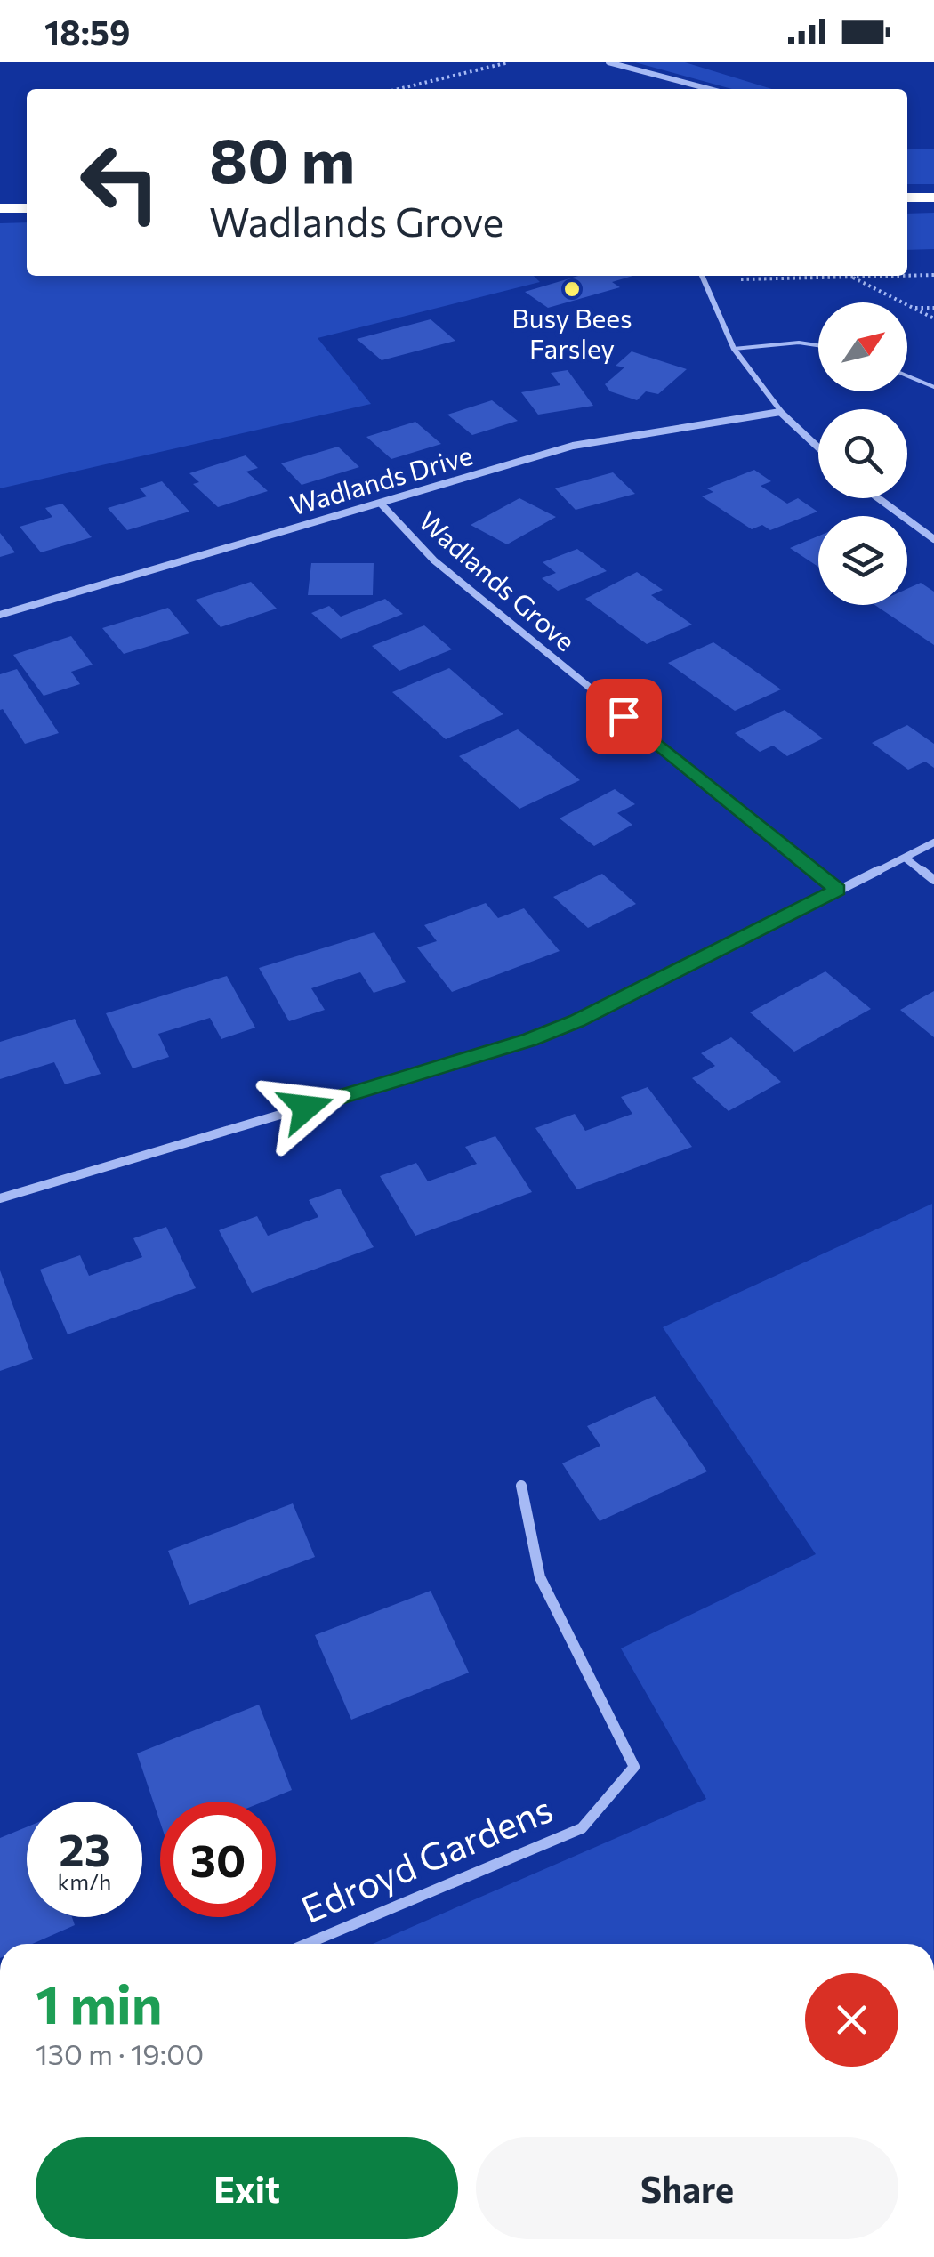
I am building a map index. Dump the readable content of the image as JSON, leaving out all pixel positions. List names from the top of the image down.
{
  "streets": {
    "street": ["Wadlands Drive", "Wadlands Grove", "Edroyd Gardens"]
  },
  "crossings": [
    ["Wadlands Drive", "Wadlands Grove"]
  ],
  "places": ["Busy Bees Farsley"],
  "north": "top right",
  "page": {
    "status": "18:59",
    "turn": ["80 m", "Wadlands Grove"],
    "speed": "23 km/h",
    "limit": "30",
    "heading": ["1 min", "130 m · 19:00"],
    "buttons": ["Exit", "Share"]
  }
}
